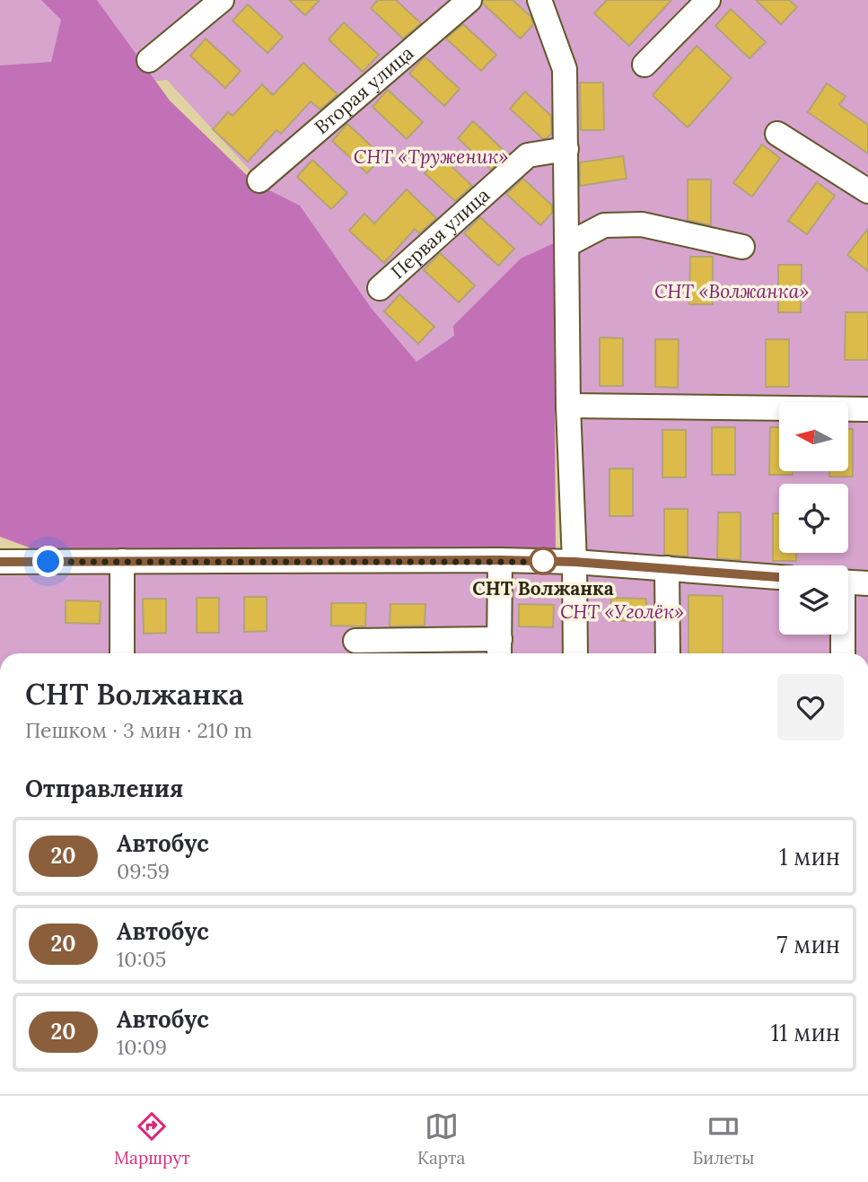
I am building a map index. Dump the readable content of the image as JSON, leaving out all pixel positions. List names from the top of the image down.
{
  "streets": {
    "street": ["Вторая улица", "Первая улица"]
  },
  "parks": ["СНТ «Труженик»", "СНТ «Волжанка»", "СНТ «Уголёк»"],
  "places": ["СНТ Волжанка"],
  "lines": ["bus line 20"],
  "north": "left",
  "page": {
    "heading": [
      ["СНТ Волжанка", "Пешком · 3 мин · 210 m"],
      "Отправления"
    ],
    "list": [
      {
        "mark": "20",
        "name": "Автобус",
        "note": "09:59",
        "value": "1 мин"
      },
      {
        "mark": "20",
        "name": "Автобус",
        "note": "10:05",
        "value": "7 мин"
      },
      {
        "mark": "20",
        "name": "Автобус",
        "note": "10:09",
        "value": "11 мин"
      }
    ],
    "tabs": ["Маршрут", "Карта", "Билеты"]
  }
}
